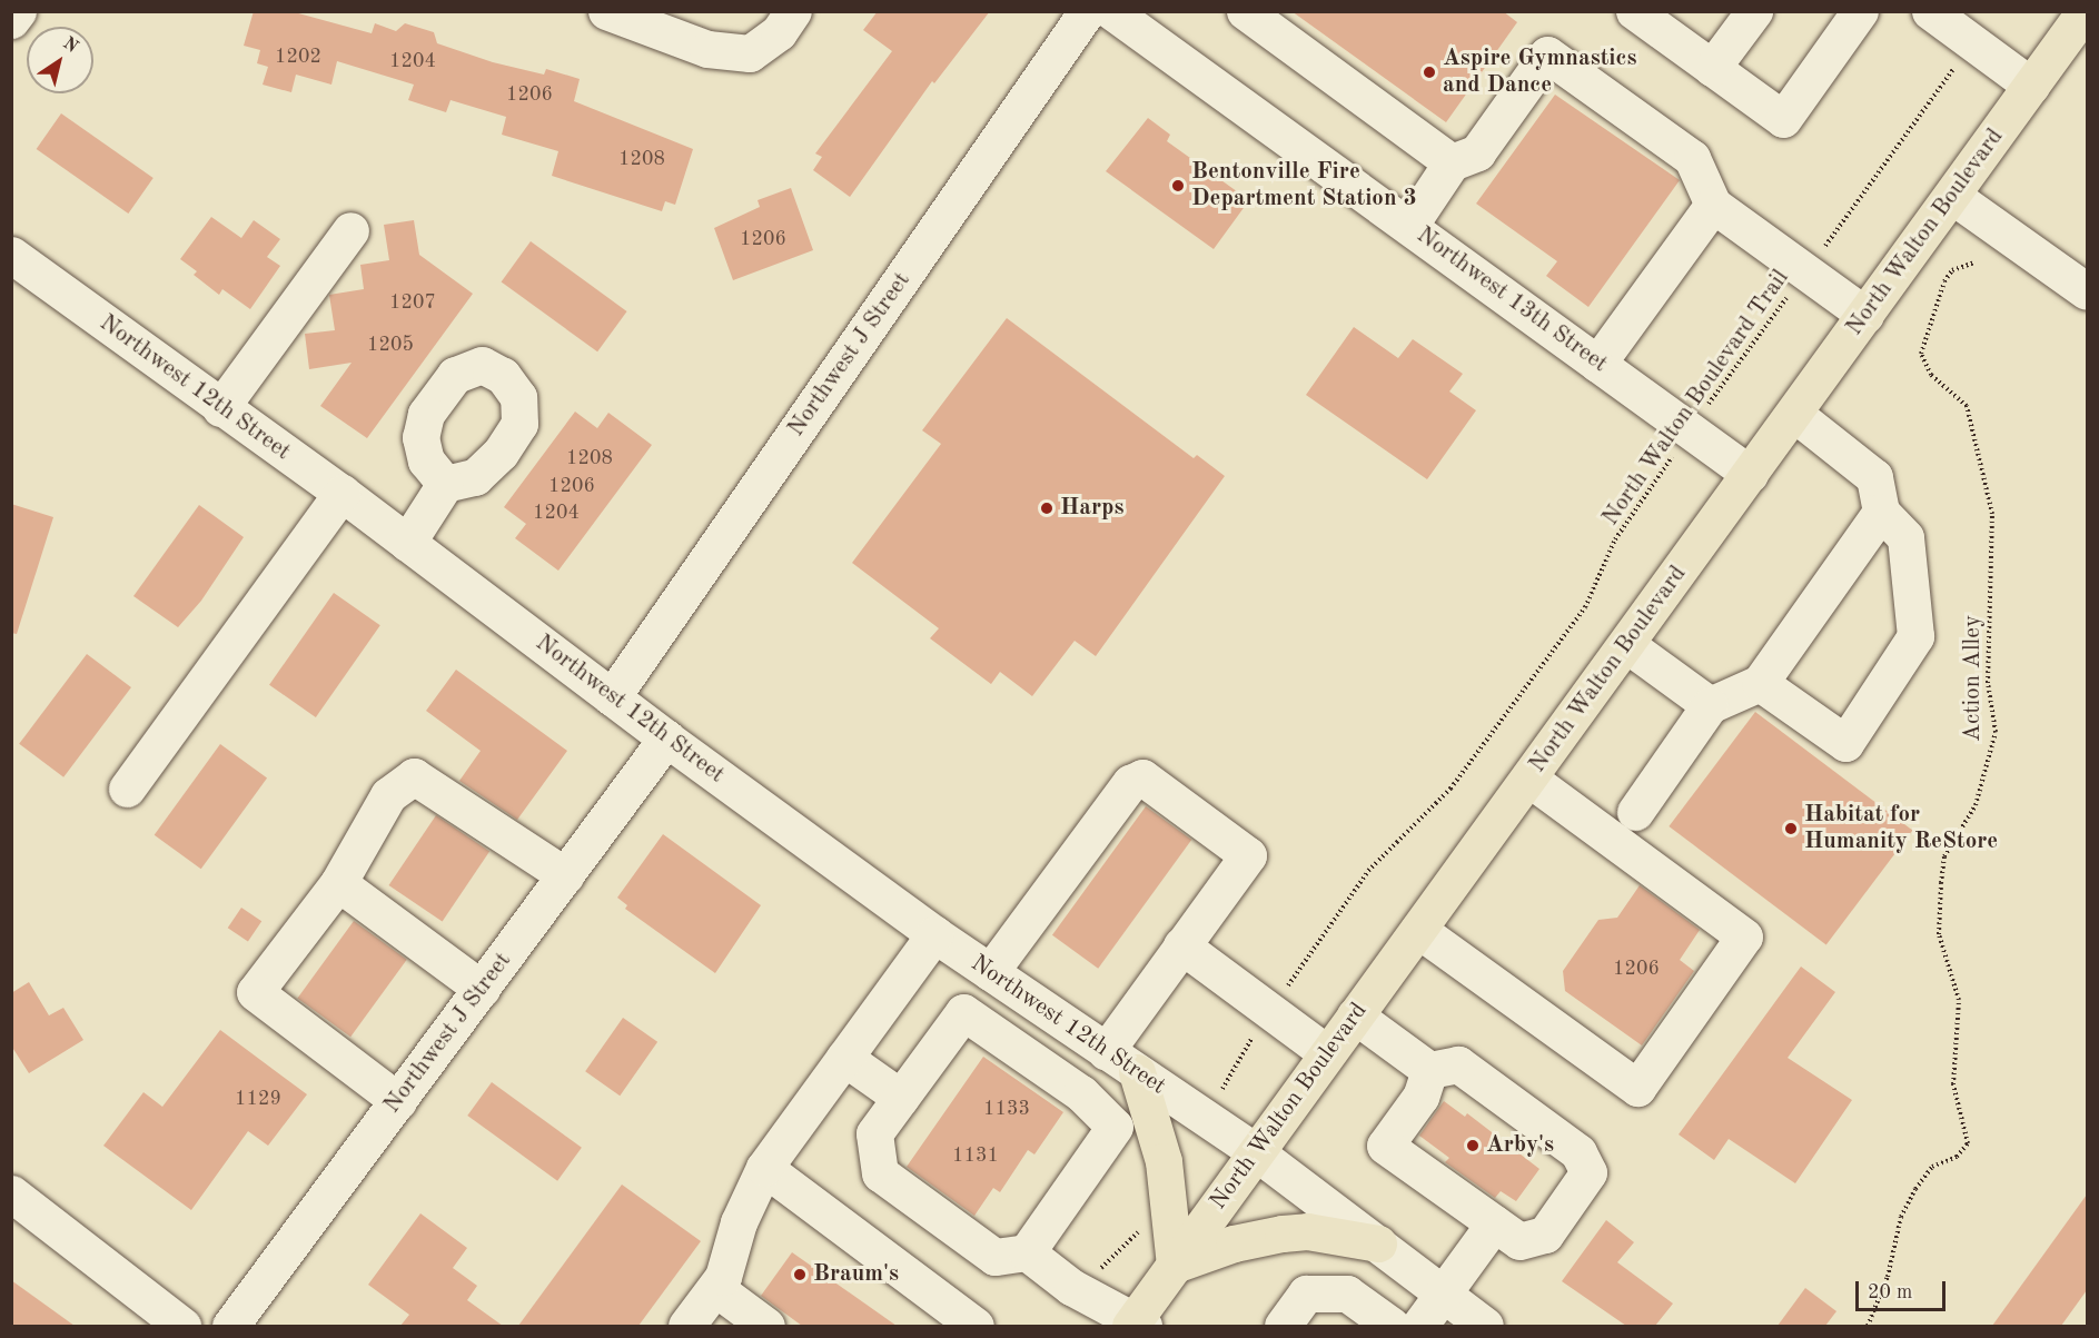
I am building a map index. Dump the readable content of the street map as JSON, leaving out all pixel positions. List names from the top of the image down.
{
  "streets": {
    "main road": ["North Walton Boulevard"],
    "street": ["Northwest 13th Street", "Northwest J Street", "Northwest 12th Street"],
    "path": ["North Walton Boulevard Trail", "Action Alley"]
  },
  "crossings": [
    ["North Walton Boulevard", "Northwest 13th Street"],
    ["North Walton Boulevard", "Northwest 12th Street"],
    ["Northwest 13th Street", "North Walton Boulevard Trail"],
    ["Northwest J Street", "Northwest 12th Street"]
  ],
  "places": [
    "Aspire Gymnastics and Dance",
    "Bentonville Fire Department Station 3",
    "Harps",
    "Habitat for Humanity ReStore",
    "Arby's",
    "Braum's"
  ],
  "house_numbers": [
    "1202",
    "1204",
    "1206",
    "1208",
    "1206",
    "1207",
    "1205",
    "1208",
    "1206",
    "1204",
    "1206",
    "1129",
    "1133",
    "1131"
  ],
  "scale_bar": "20 m",
  "north": "top right"
}
